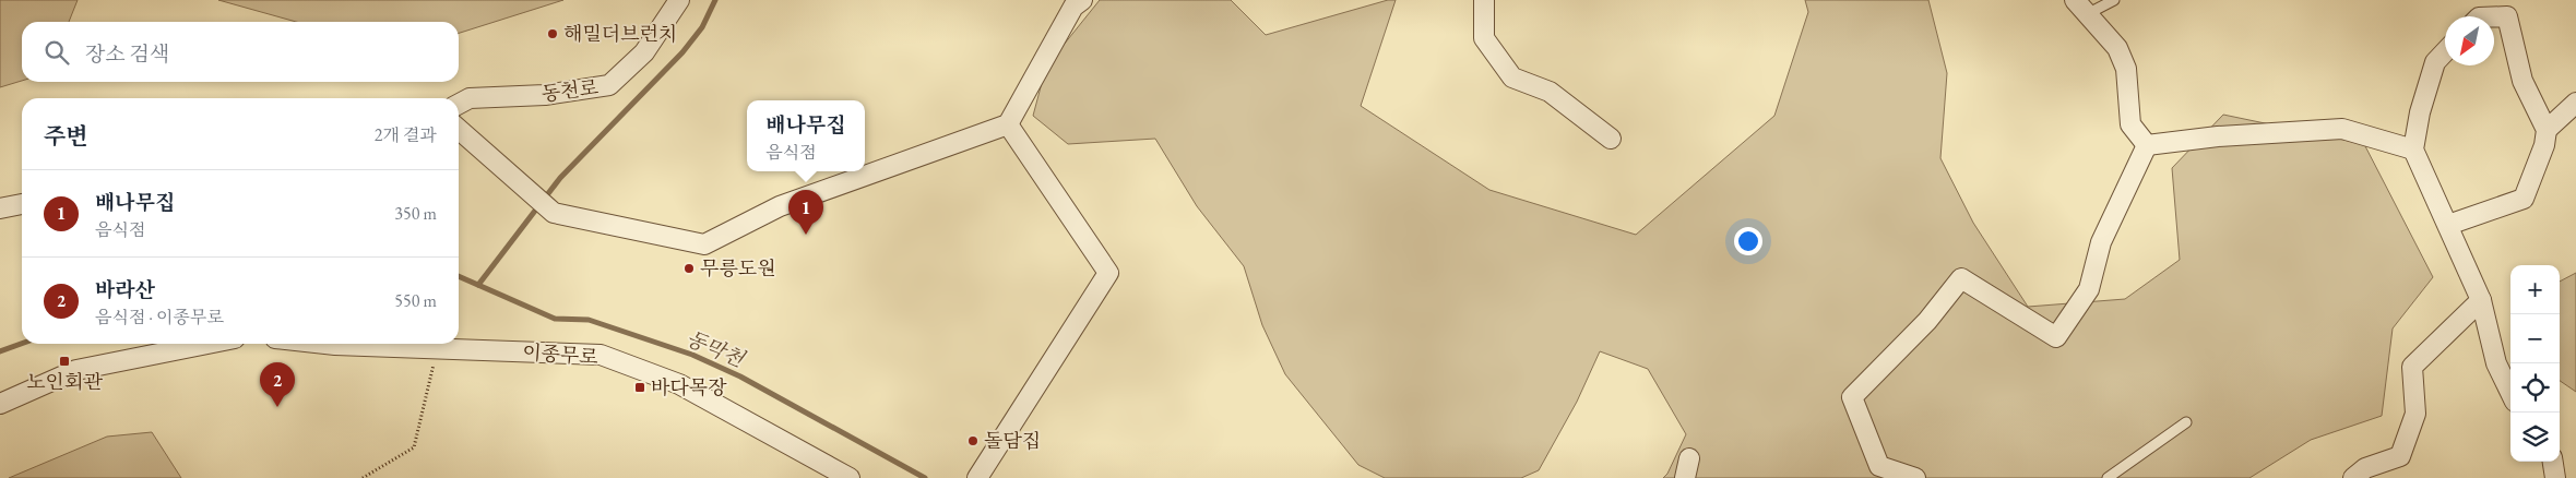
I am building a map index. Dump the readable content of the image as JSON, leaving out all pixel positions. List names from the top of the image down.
{
  "streets": {
    "street": ["동천로", "이종무로"]
  },
  "water": ["동막천"],
  "places": {
    "other": ["해밀더브런치", "무릉도원", "돌담집"],
    "transit": ["노인회관", "바다목장"]
  },
  "north": "bottom left",
  "page": {
    "search": "장소 검색",
    "heading": ["주변", "2개 결과"],
    "popup": ["배나무집", "음식점"],
    "list": [
      {
        "mark": "1",
        "name": "배나무집",
        "note": "음식점",
        "value": "350 m"
      },
      {
        "mark": "2",
        "name": "바라산",
        "note": "음식점 · 이종무로",
        "value": "550 m"
      }
    ],
    "pins": ["1", "2"],
    "map_buttons": ["+", "−"]
  }
}
